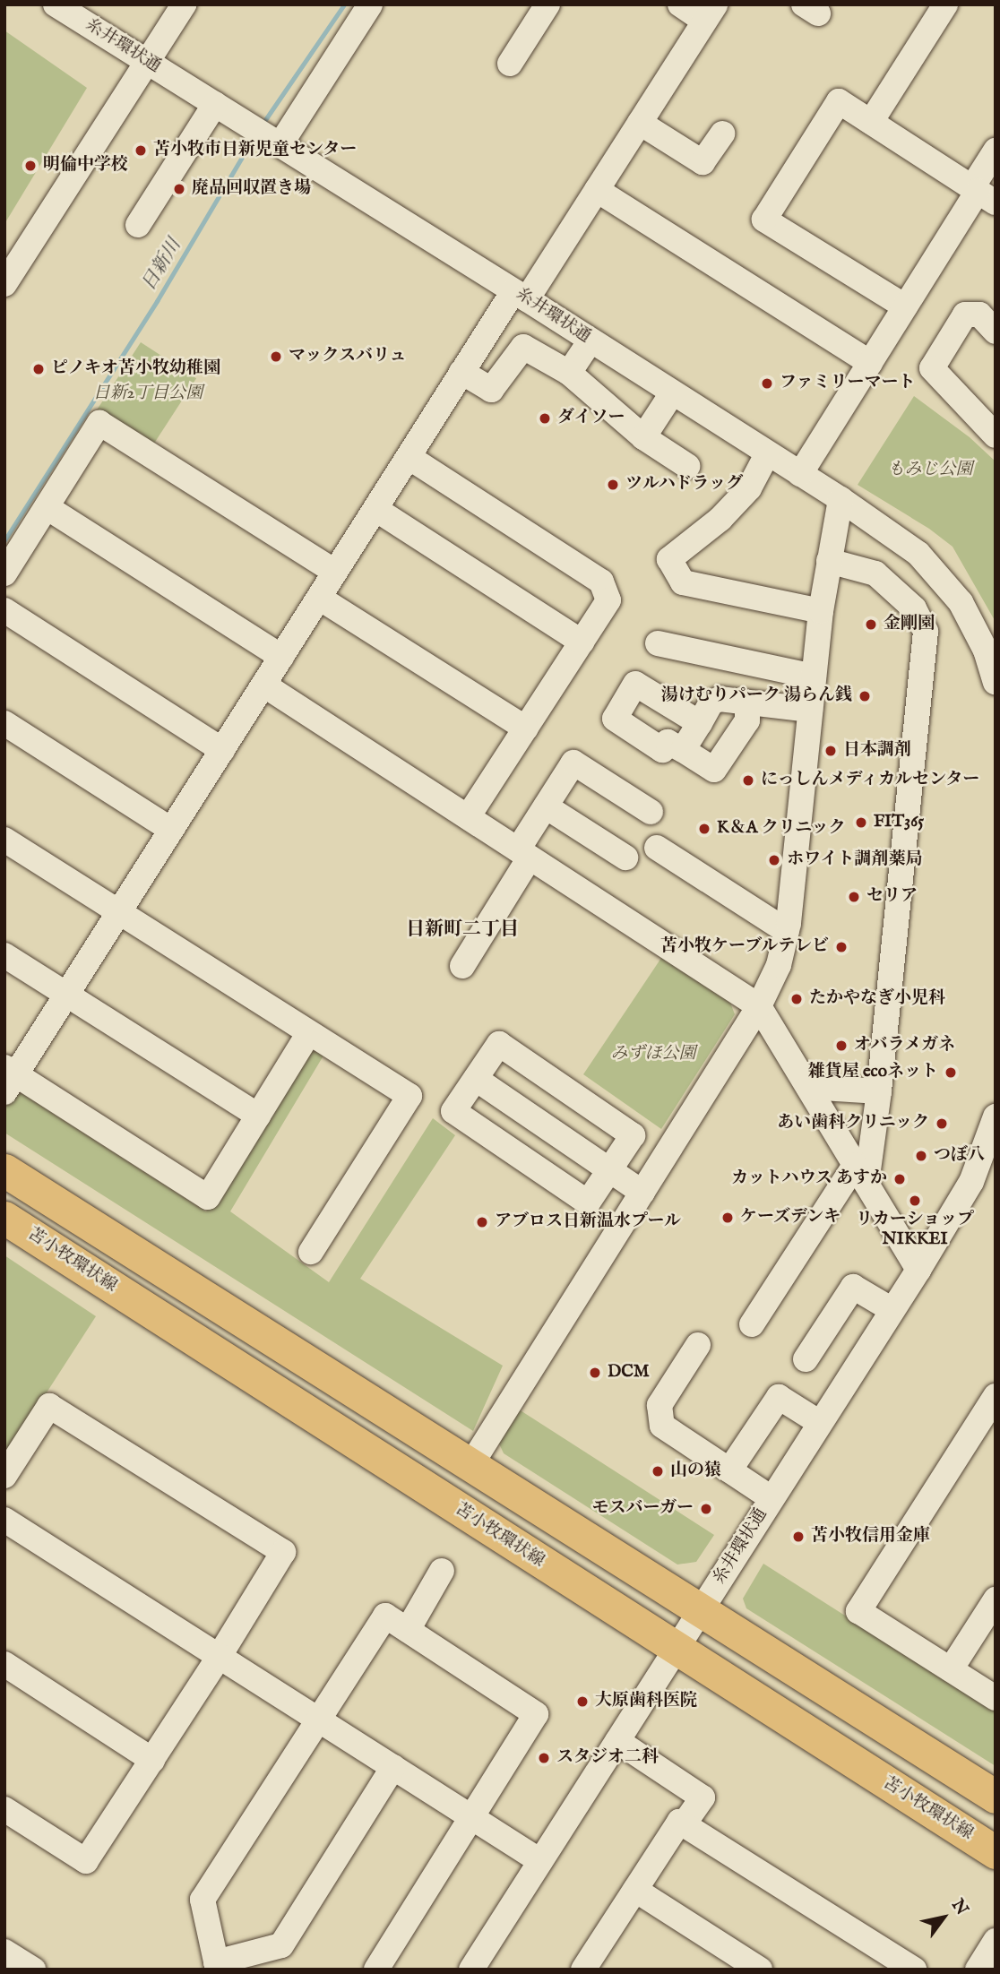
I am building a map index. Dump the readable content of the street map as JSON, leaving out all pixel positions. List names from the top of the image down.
{
  "streets": {
    "main road": ["苫小牧環状線"],
    "street": ["糸井環状通"]
  },
  "crossings": [
    ["糸井環状通", "苫小牧環状線"]
  ],
  "districts": ["日新町二丁目"],
  "water": ["日新川"],
  "parks": ["日新2丁目公園", "もみじ公園", "みずほ公園"],
  "places": [
    "苫小牧市日新児童センター",
    "明倫中学校",
    "廃品回収置き場",
    "マックスバリュ",
    "ピノキオ苫小牧幼稚園",
    "ファミリーマート",
    "ダイソー",
    "ツルハドラッグ",
    "金剛園",
    "湯けむりパーク 湯らん銭",
    "日本調剤",
    "にっしんメディカルセンター",
    "FIT365",
    "K＆A クリニック",
    "ホワイト調剤薬局",
    "セリア",
    "苫小牧ケーブルテレビ",
    "たかやなぎ小児科",
    "オバラメガネ",
    "雑貨屋 ecoネット",
    "あい歯科クリニック",
    "つぼ八",
    "カットハウス あすか",
    "リカーショップ NIKKEI",
    "ケーズデンキ",
    "アブロス日新温水プール",
    "DCM",
    "山の猿",
    "モスバーガー",
    "苫小牧信用金庫",
    "大原歯科医院",
    "スタジオ二科"
  ],
  "north": "top right"
}
